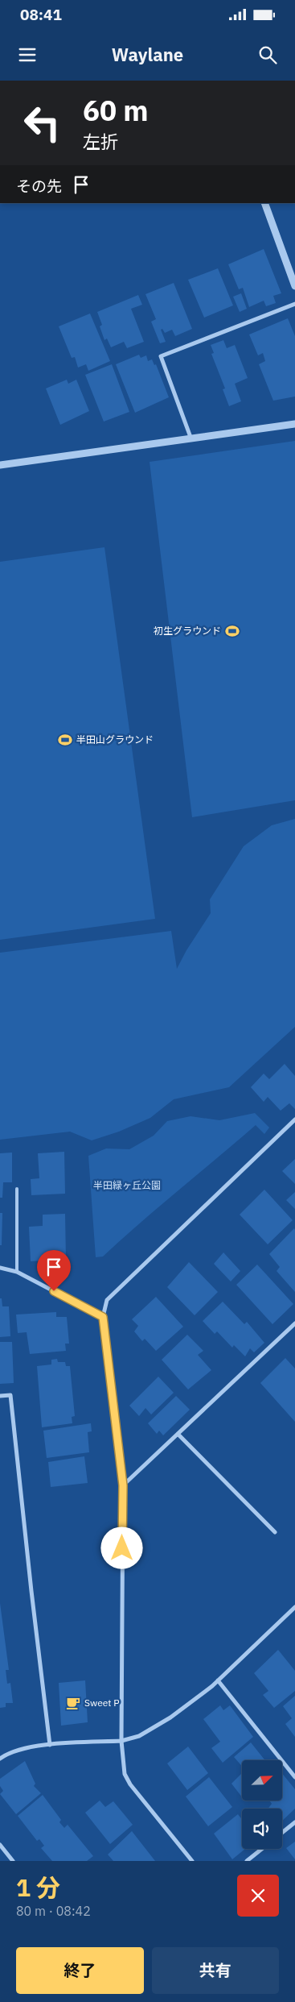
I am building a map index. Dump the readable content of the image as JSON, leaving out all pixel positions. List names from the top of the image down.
{
  "parks": ["半田緑ヶ丘公園"],
  "places": {
    "sports": ["初生グラウンド", "半田山グラウンド"],
    "cafe": ["Sweet P"]
  },
  "north": "top right",
  "page": {
    "status": "08:41",
    "header": "Waylane",
    "turn": ["60 m", "左折"],
    "then": "その先",
    "heading": ["1 分", "80 m · 08:42"],
    "buttons": ["終了", "共有"]
  }
}
